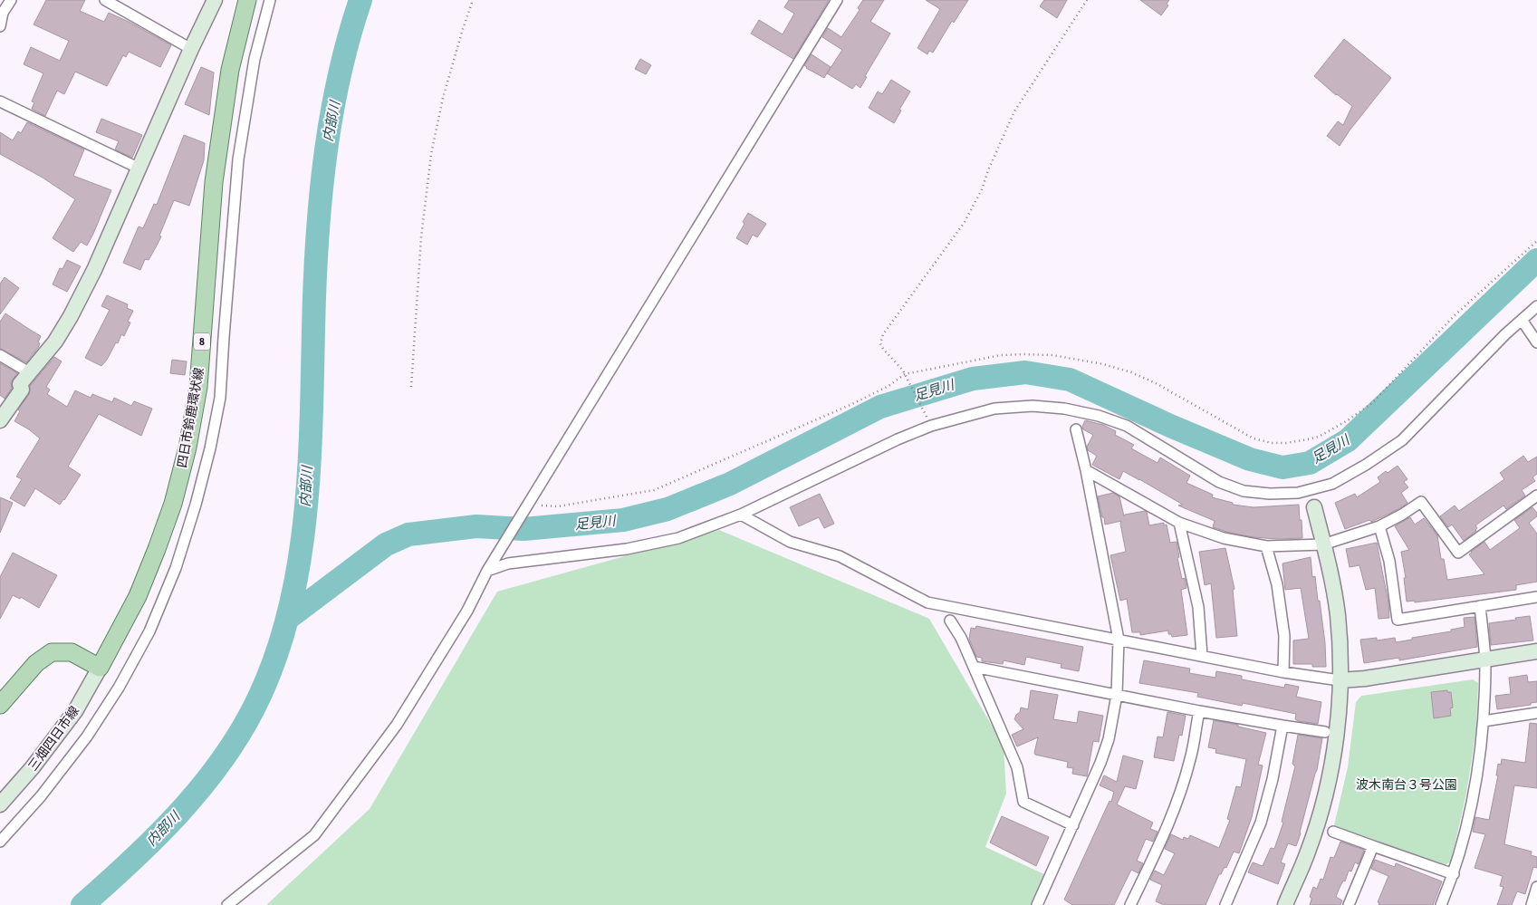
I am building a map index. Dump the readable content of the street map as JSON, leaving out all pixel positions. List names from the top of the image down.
{
  "streets": {
    "main road": ["8", "四日市鈴鹿環状線"],
    "street": ["三畑四日市線"]
  },
  "crossings": [
    ["四日市鈴鹿環状線", "三畑四日市線"]
  ],
  "water": ["内部川", "足見川"],
  "parks": ["波木南台３号公園"]
}
